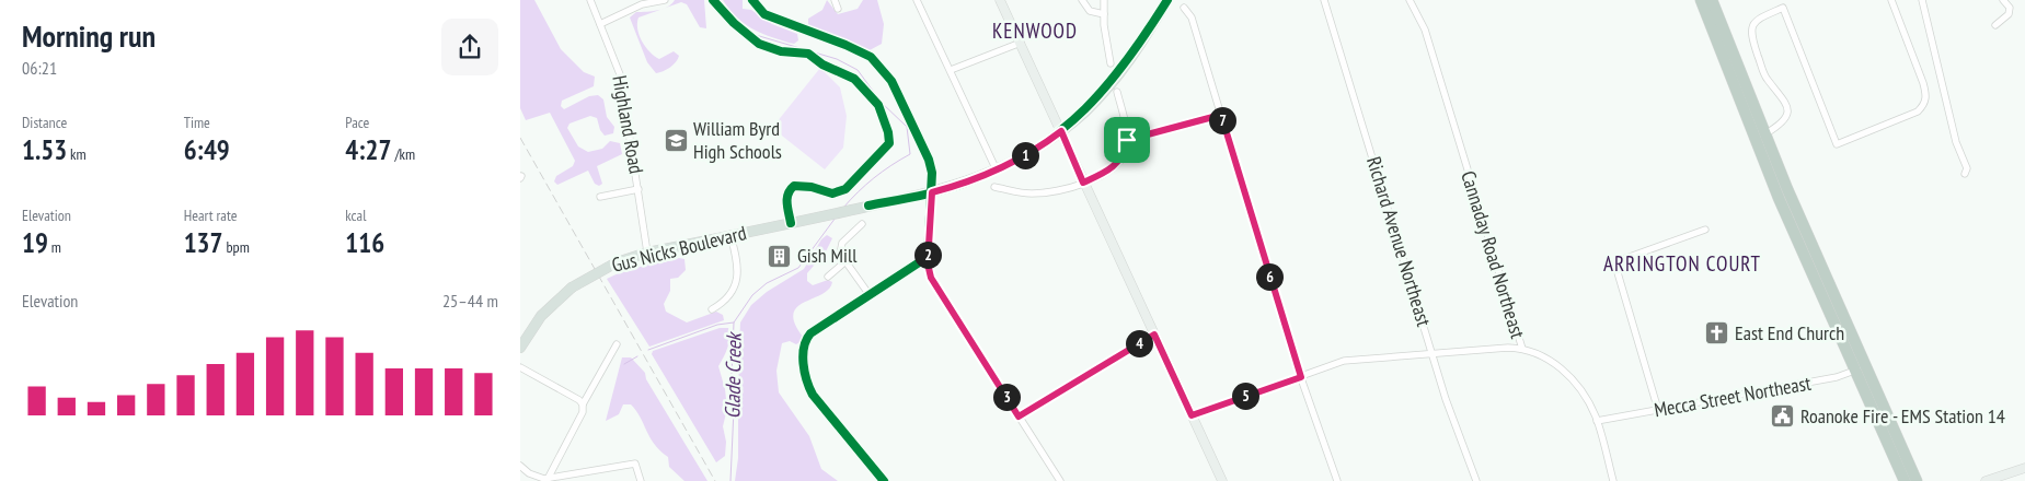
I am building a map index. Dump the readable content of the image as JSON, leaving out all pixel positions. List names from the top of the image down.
{
  "streets": {
    "main road": ["Gus Nicks Boulevard"],
    "street": [
      "Highland Road",
      "Richard Avenue Northeast",
      "Cannaday Road Northeast",
      "Mecca Street Northeast"
    ]
  },
  "crossings": [
    ["Highland Road", "Gus Nicks Boulevard"],
    ["Cannaday Road Northeast", "Mecca Street Northeast"]
  ],
  "districts": ["KENWOOD", "ARRINGTON COURT"],
  "water": ["Glade Creek"],
  "places": {
    "school or university": ["William Byrd High Schools"],
    "building": ["Gish Mill"],
    "church": ["East End Church"],
    "public building": ["Roanoke Fire - EMS Station 14"]
  },
  "page": {
    "heading": ["Morning run", "06:21"],
    "stats": [
      ["Distance", "1.53 km"],
      ["Time", "6:49"],
      ["Pace", "4:27 /km"],
      ["Elevation", "19 m"],
      ["Heart rate", "137 bpm"],
      ["kcal", "116"]
    ],
    "pins": [
      "7",
      "1",
      "2",
      "6",
      "4",
      "5",
      "3"
    ],
    "chart": ["Elevation", "25–44 m"]
  }
}
